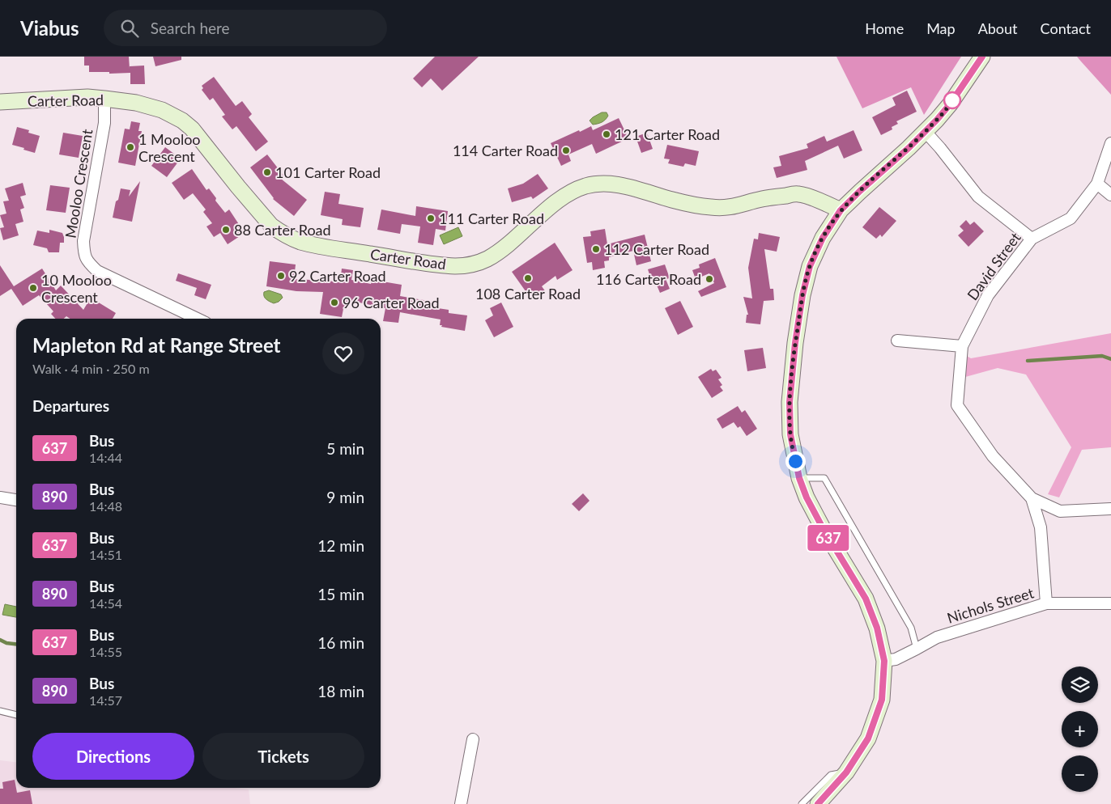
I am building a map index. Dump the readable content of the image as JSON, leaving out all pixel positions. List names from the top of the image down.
{
  "streets": {
    "street": [
      "Carter Road",
      "Mooloo Crescent",
      "David Street",
      "Nichols Street"
    ]
  },
  "crossings": [
    ["Carter Road", "Mooloo Crescent"],
    ["David Street", "Nichols Street"]
  ],
  "places": [
    "121 Carter Road",
    "1 Mooloo Crescent",
    "114 Carter Road",
    "101 Carter Road",
    "111 Carter Road",
    "88 Carter Road",
    "112 Carter Road",
    "92 Carter Road",
    "108 Carter Road",
    "116 Carter Road",
    "10 Mooloo Crescent",
    "96 Carter Road"
  ],
  "lines": ["bus line 637"],
  "page": {
    "header": "Viabus",
    "search": "Search here",
    "nav": [
      "Home",
      "Map",
      "About",
      "Contact"
    ],
    "on_map": "637",
    "heading": [
      ["Mapleton Rd at Range Street", "Walk · 4 min · 250 m"],
      "Departures"
    ],
    "list": [
      {
        "mark": "637",
        "name": "Bus",
        "note": "14:44",
        "value": "5 min"
      },
      {
        "mark": "890",
        "name": "Bus",
        "note": "14:48",
        "value": "9 min"
      },
      {
        "mark": "637",
        "name": "Bus",
        "note": "14:51",
        "value": "12 min"
      },
      {
        "mark": "890",
        "name": "Bus",
        "note": "14:54",
        "value": "15 min"
      },
      {
        "mark": "637",
        "name": "Bus",
        "note": "14:55",
        "value": "16 min"
      },
      {
        "mark": "890",
        "name": "Bus",
        "note": "14:57",
        "value": "18 min"
      }
    ],
    "map_buttons": ["+", "−"],
    "buttons": ["Directions", "Tickets"]
  }
}
